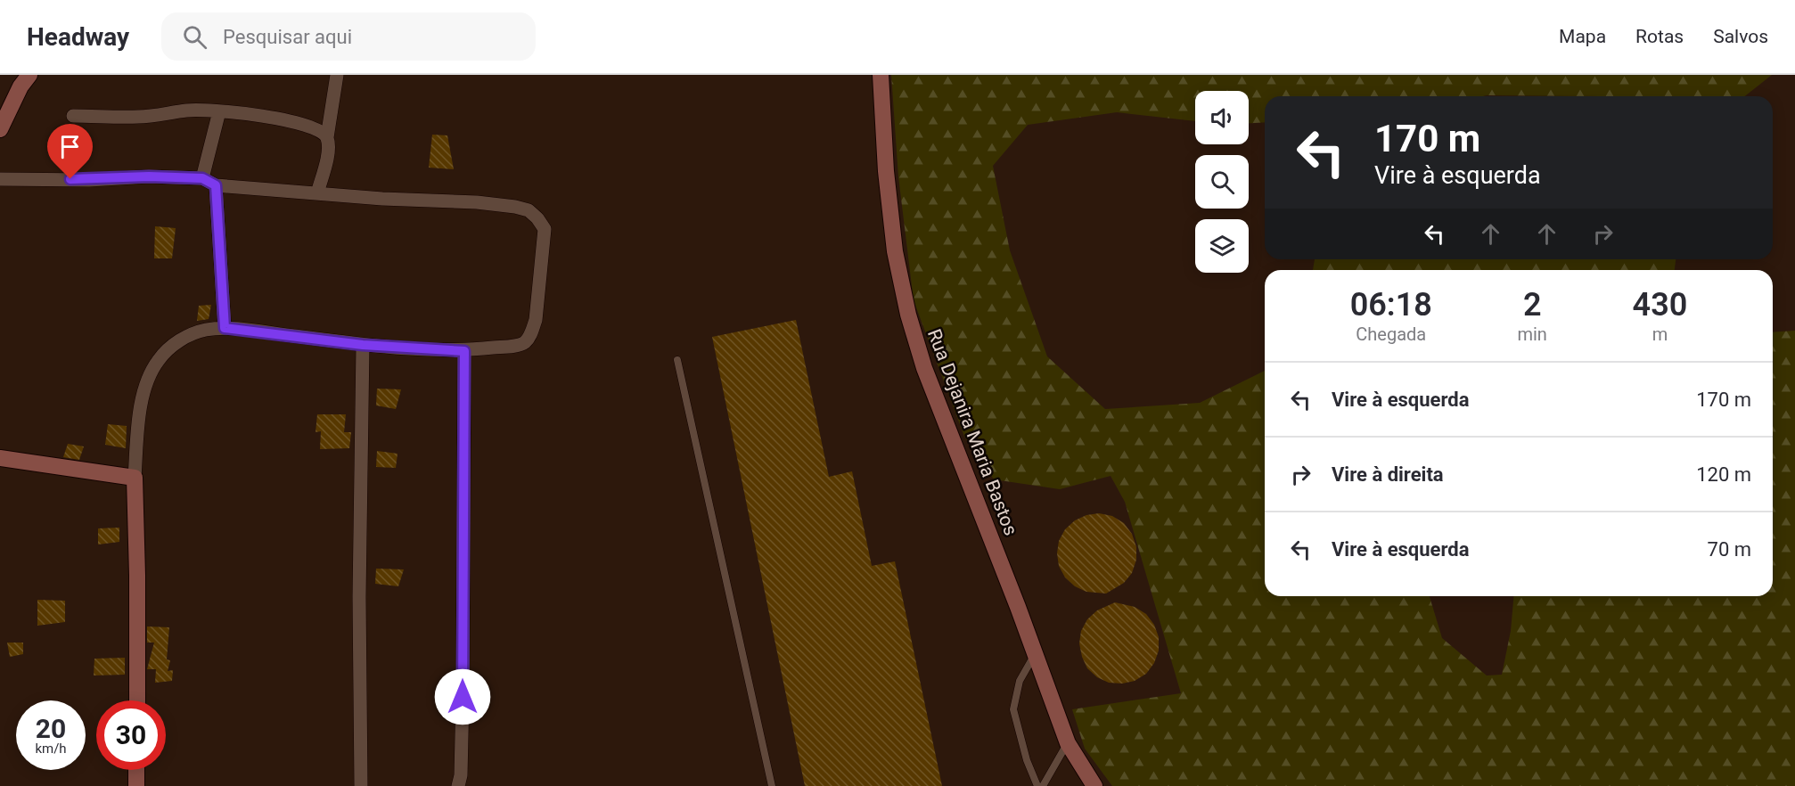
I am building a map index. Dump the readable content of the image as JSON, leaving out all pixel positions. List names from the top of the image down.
{
  "streets": {
    "main road": ["Rua Dejanira Maria Bastos"]
  },
  "page": {
    "header": "Headway",
    "search": "Pesquisar aqui",
    "nav": ["Mapa", "Rotas", "Salvos"],
    "turn": ["170 m", "Vire à esquerda"],
    "eta": [
      "06:18",
      "Chegada",
      "2",
      "min",
      "430",
      "m"
    ],
    "list": [
      {
        "name": "Vire à esquerda",
        "value": "170 m"
      },
      {
        "name": "Vire à direita",
        "value": "120 m"
      },
      {
        "name": "Vire à esquerda",
        "value": "70 m"
      }
    ],
    "speed": "20 km/h",
    "limit": "30"
  }
}
